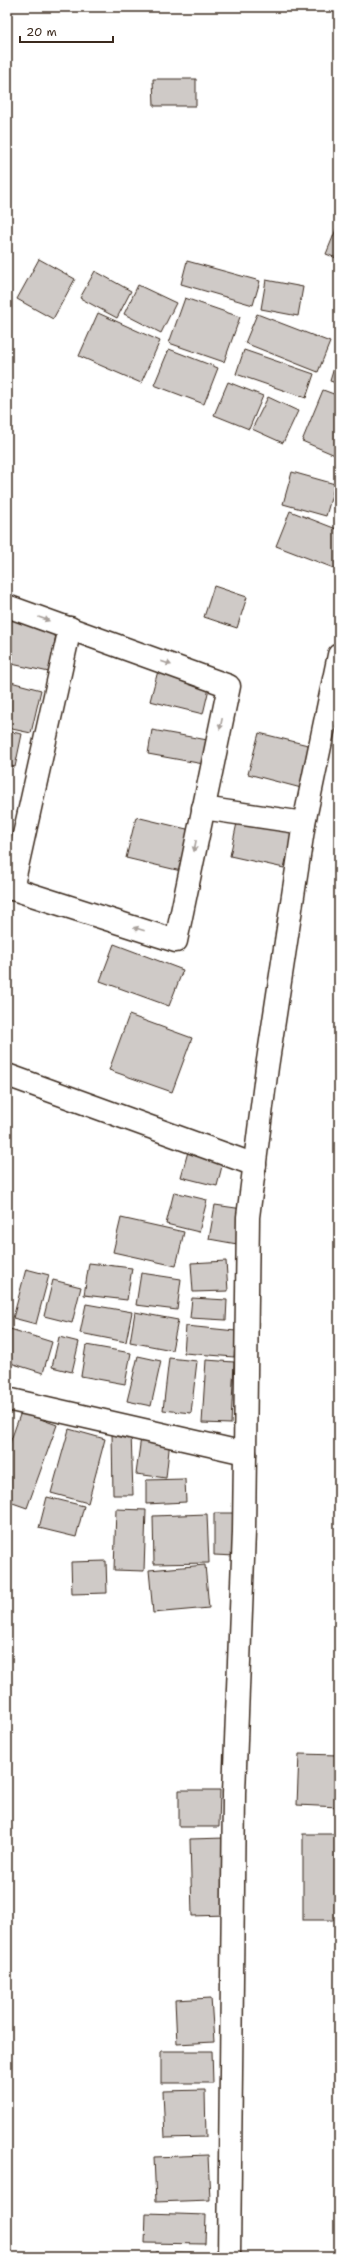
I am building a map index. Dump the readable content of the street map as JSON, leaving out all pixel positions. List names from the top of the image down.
{
  "scale_bar": "20 m"
}
